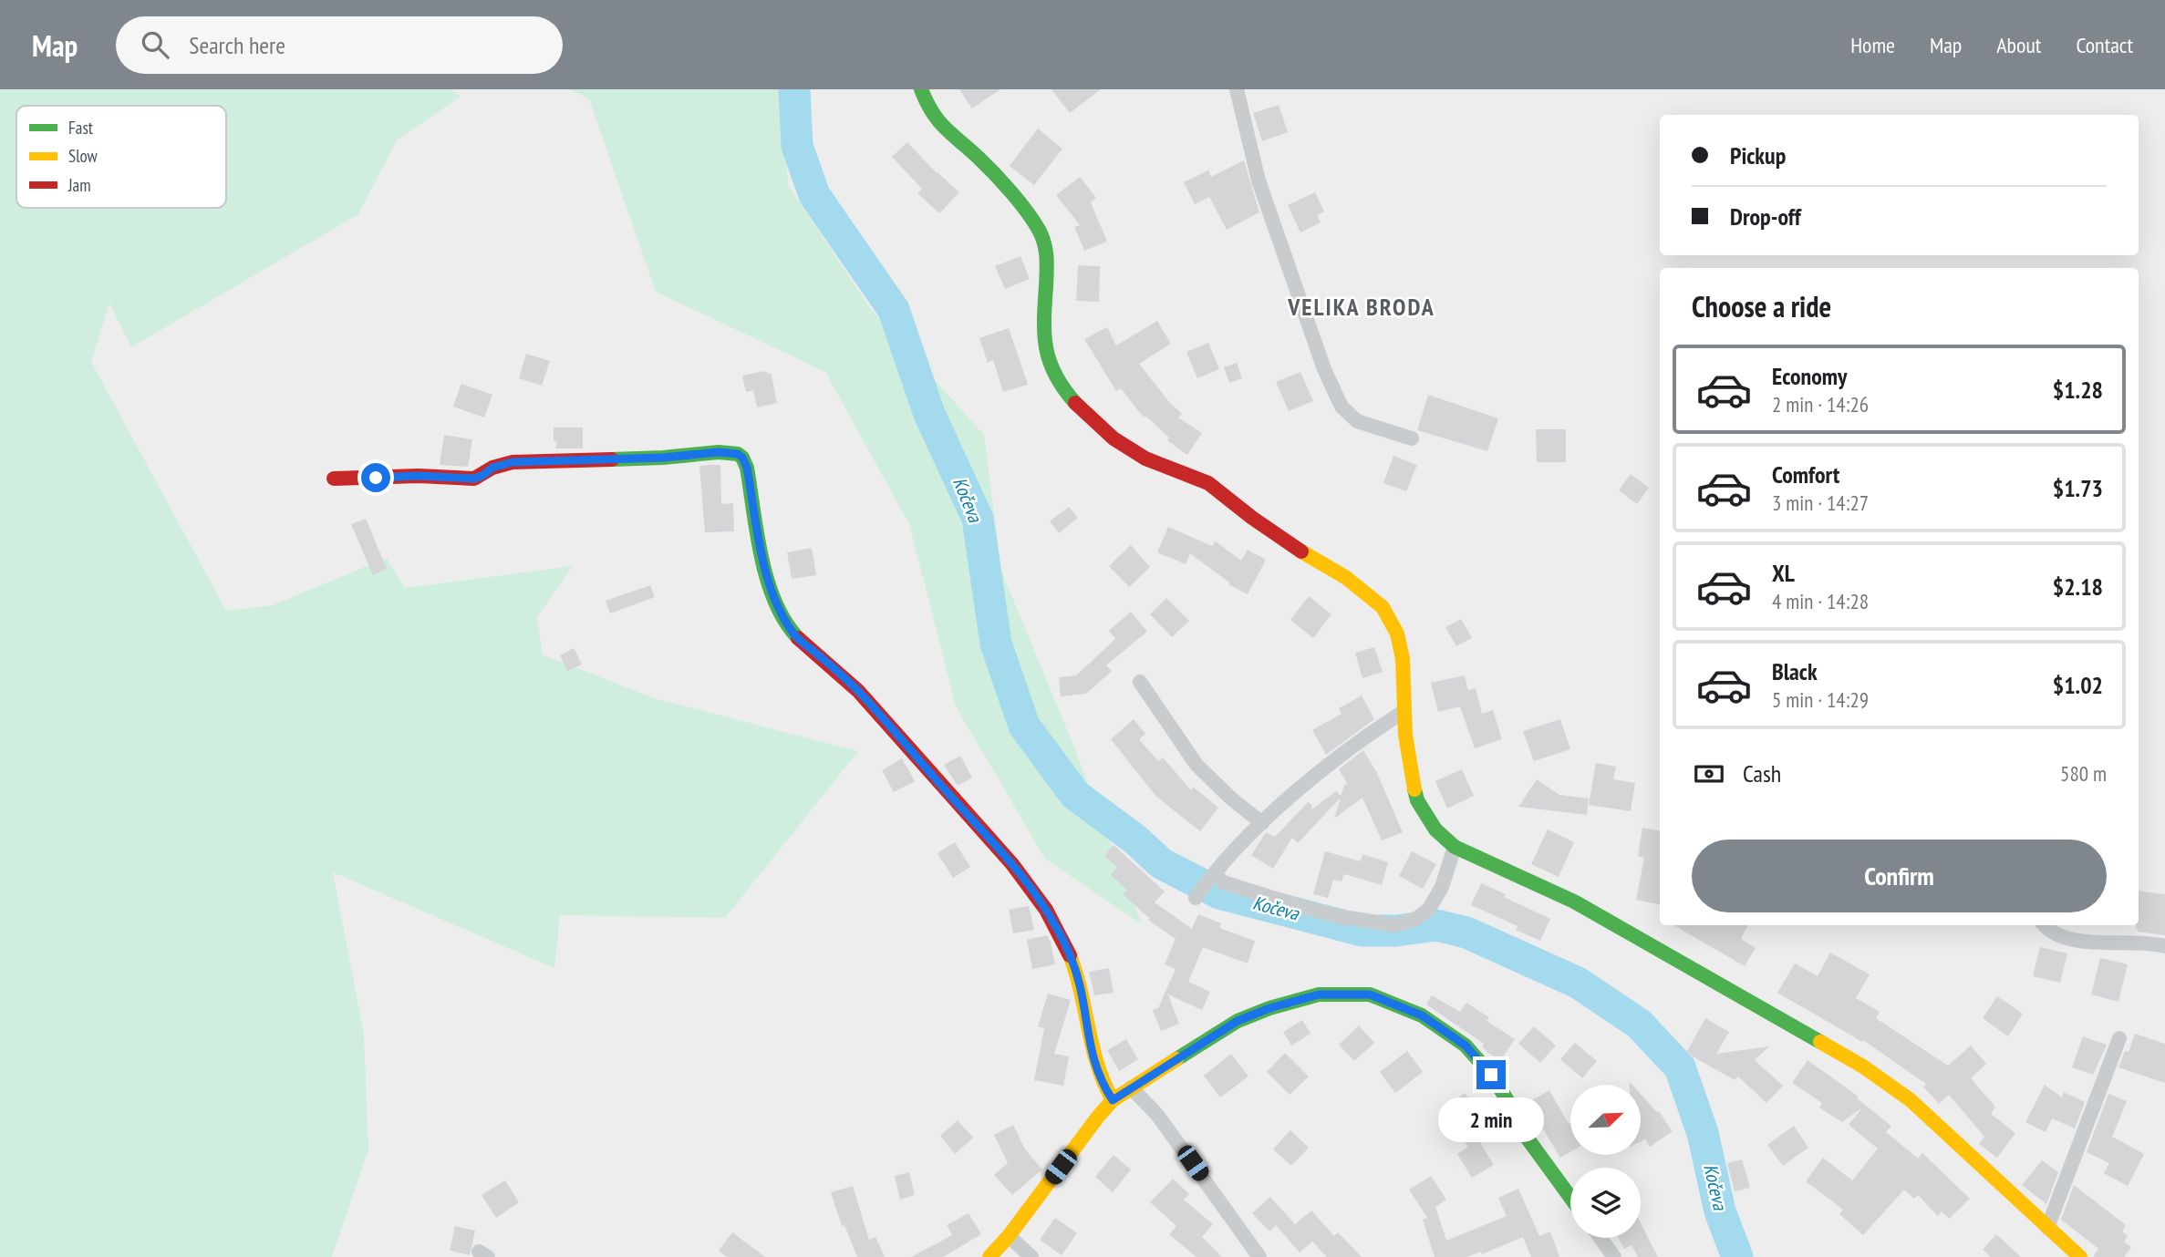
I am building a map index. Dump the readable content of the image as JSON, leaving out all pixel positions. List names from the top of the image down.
{
  "districts": ["VELIKA BRODA"],
  "water": ["Kočeva"],
  "legend": ["Fast", "Slow", "Jam"],
  "north": "top right",
  "page": {
    "header": "Map",
    "search": "Search here",
    "nav": [
      "Home",
      "Map",
      "About",
      "Contact"
    ],
    "banner": ["Pickup", "Drop-off"],
    "heading": "Choose a ride",
    "list": [
      {
        "name": "Economy",
        "note": "2 min · 14:26",
        "value": "$1.28"
      },
      {
        "name": "Comfort",
        "note": "3 min · 14:27",
        "value": "$1.73"
      },
      {
        "name": "XL",
        "note": "4 min · 14:28",
        "value": "$2.18"
      },
      {
        "name": "Black",
        "note": "5 min · 14:29",
        "value": "$1.02"
      }
    ],
    "pay": ["Cash", "580 m"],
    "buttons": "Confirm",
    "bubble": "2 min"
  }
}
